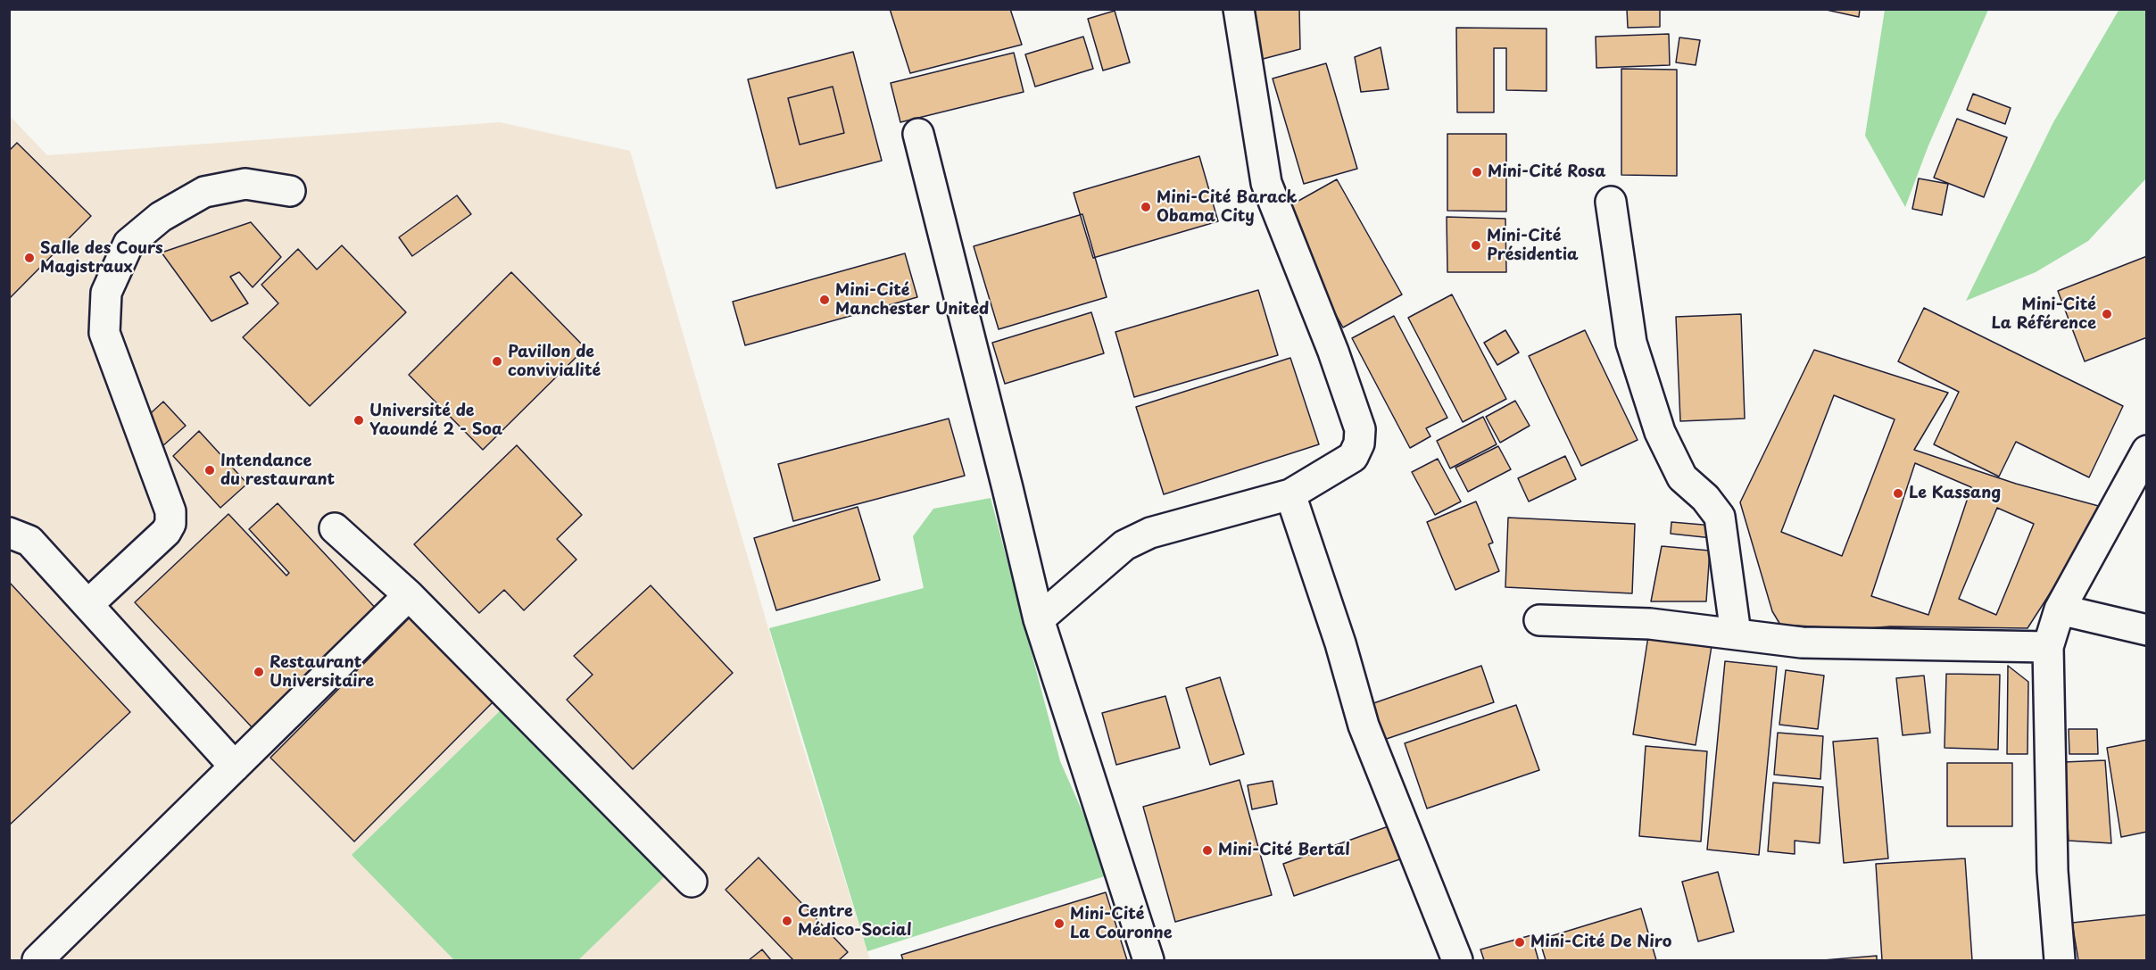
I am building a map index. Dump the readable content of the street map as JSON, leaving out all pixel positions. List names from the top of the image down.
{
  "places": [
    "Mini-Cité Rosa",
    "Mini-Cité Barack Obama City",
    "Mini-Cité Présidentia",
    "Salle des Cours Magistraux",
    "Mini-Cité Manchester United",
    "Mini-Cité La Référence",
    "Pavillon de convivialité",
    "Université de Yaoundé 2 - Soa",
    "Intendance du restaurant",
    "Le Kassang",
    "Restaurant Universitaire",
    "Mini-Cité Bertal",
    "Centre Médico-Social",
    "Mini-Cité La Couronne",
    "Mini-Cité De Niro"
  ]
}
